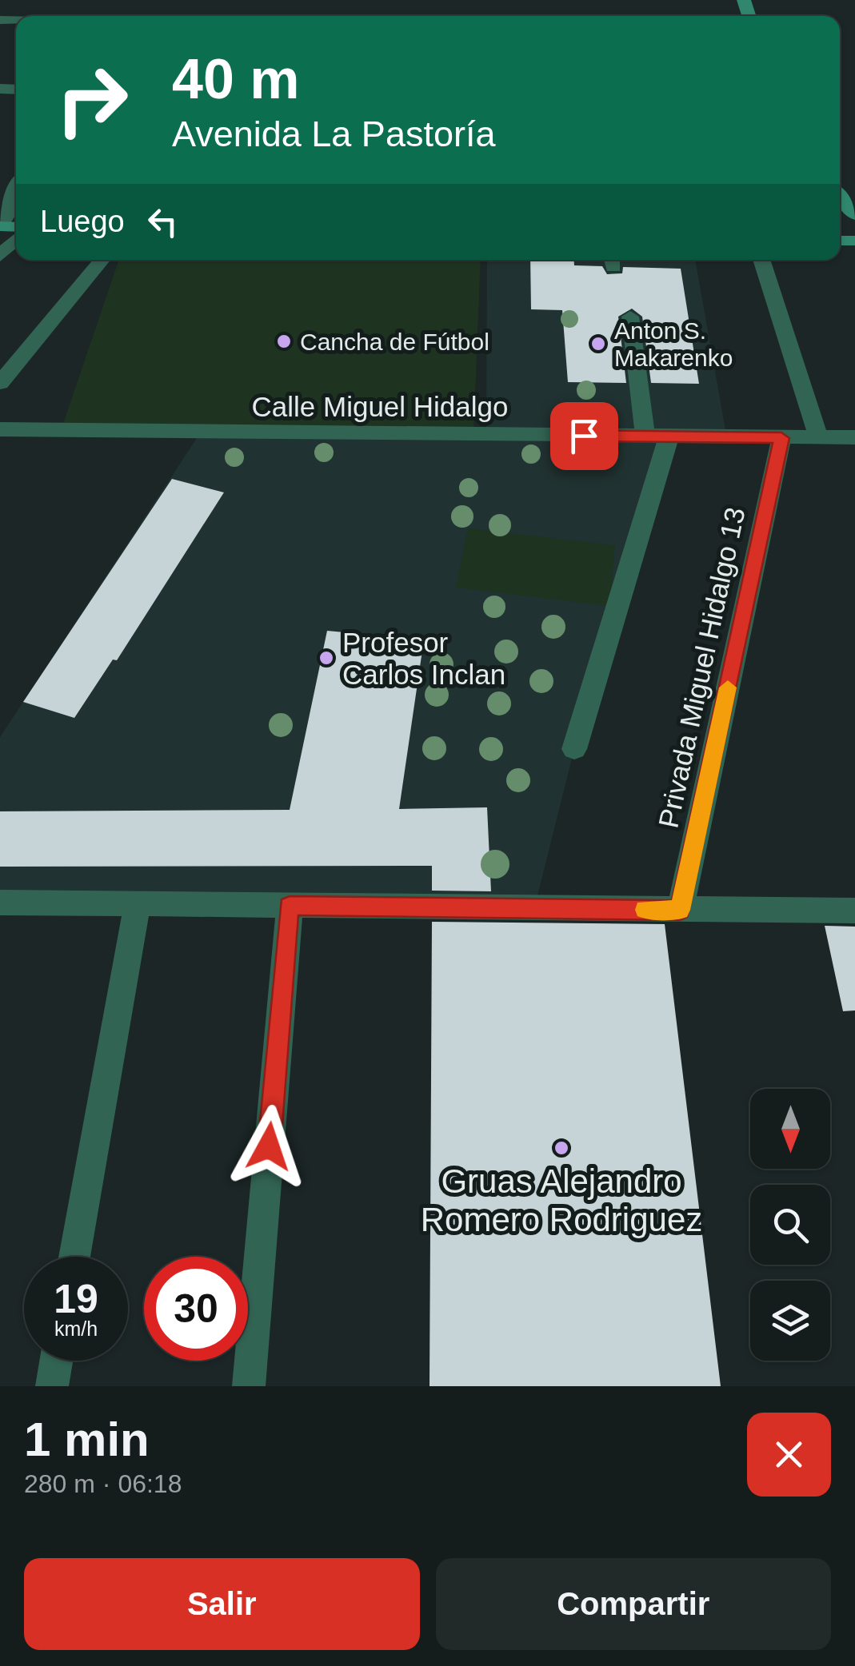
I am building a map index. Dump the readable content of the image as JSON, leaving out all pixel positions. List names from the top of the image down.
{
  "streets": {
    "street": ["Calle Miguel Hidalgo", "Privada Miguel Hidalgo 13"]
  },
  "crossings": [
    ["Calle Miguel Hidalgo", "Privada Miguel Hidalgo 13"]
  ],
  "places": [
    "Cancha de Fútbol",
    "Anton S. Makarenko",
    "Profesor Carlos Inclan",
    "Gruas Alejandro Romero Rodriguez"
  ],
  "north": "bottom",
  "page": {
    "turn": ["40 m", "Avenida La Pastoría"],
    "then": "Luego",
    "speed": "19 km/h",
    "limit": "30",
    "heading": ["1 min", "280 m · 06:18"],
    "buttons": ["Salir", "Compartir"]
  }
}
